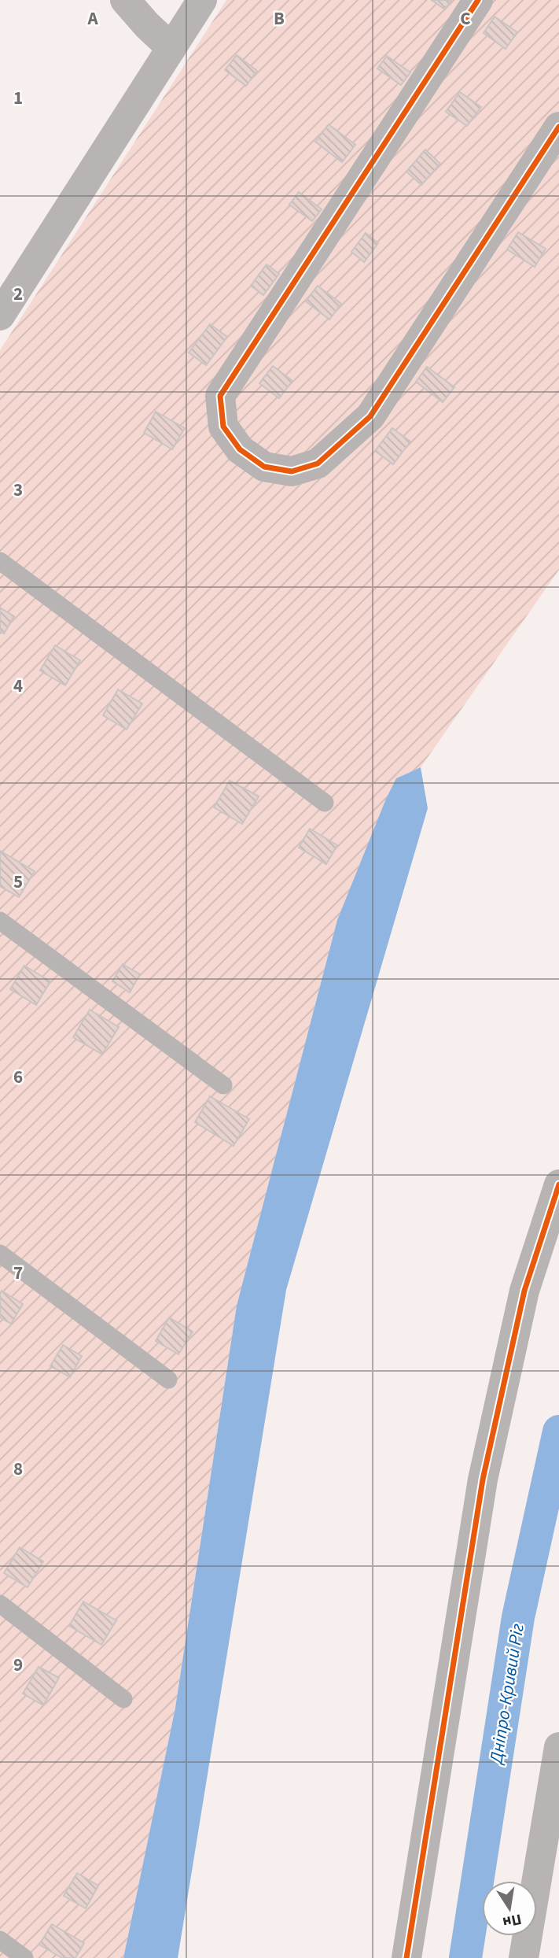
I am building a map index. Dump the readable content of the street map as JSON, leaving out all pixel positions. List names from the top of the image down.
{
  "water": ["Дніпро-Кривий Ріг"],
  "north": "bottom",
  "grid": {
    "columns": ["A", "B", "C"],
    "rows": [
      "1",
      "2",
      "3",
      "4",
      "5",
      "6",
      "7",
      "8",
      "9"
    ]
  }
}
